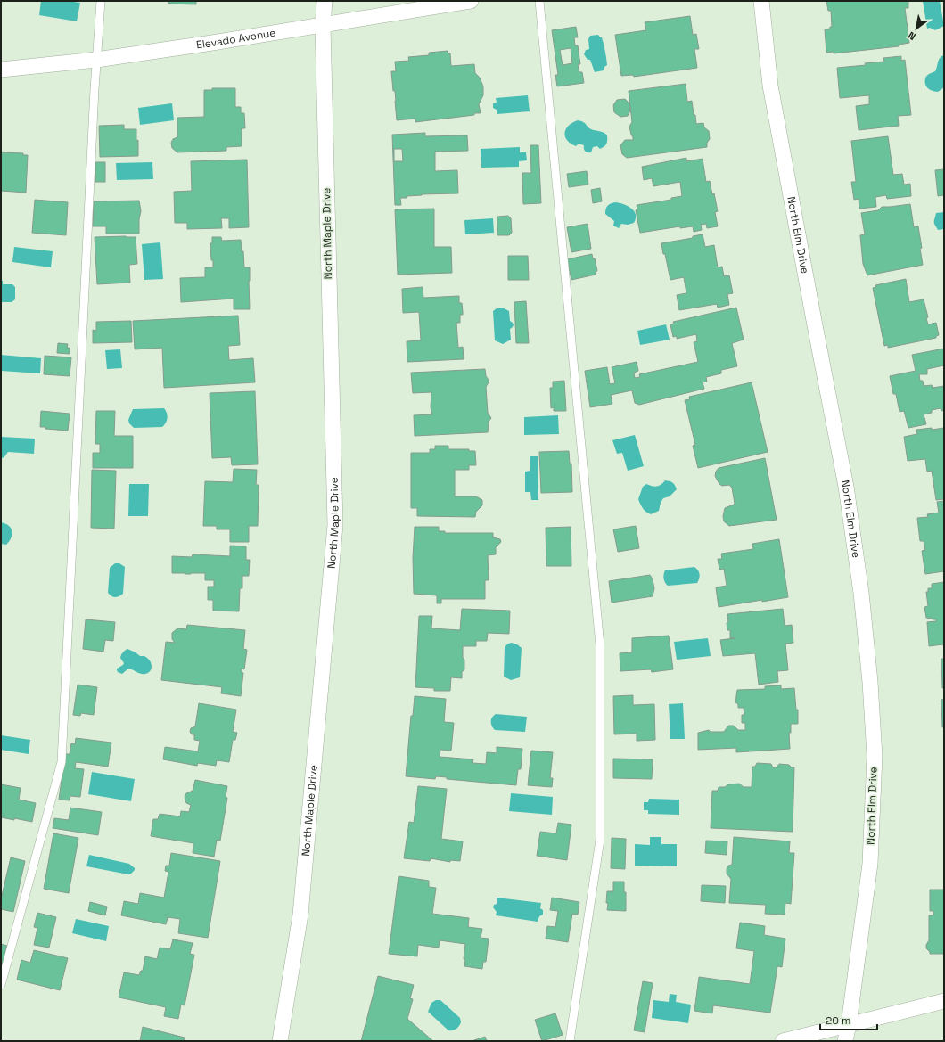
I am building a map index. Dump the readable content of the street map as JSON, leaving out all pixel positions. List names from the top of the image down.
{
  "streets": {
    "street": ["Elevado Avenue", "North Maple Drive", "North Elm Drive"]
  },
  "crossings": [
    ["Elevado Avenue", "North Maple Drive"]
  ],
  "scale_bar": "20 m",
  "north": "bottom left"
}
